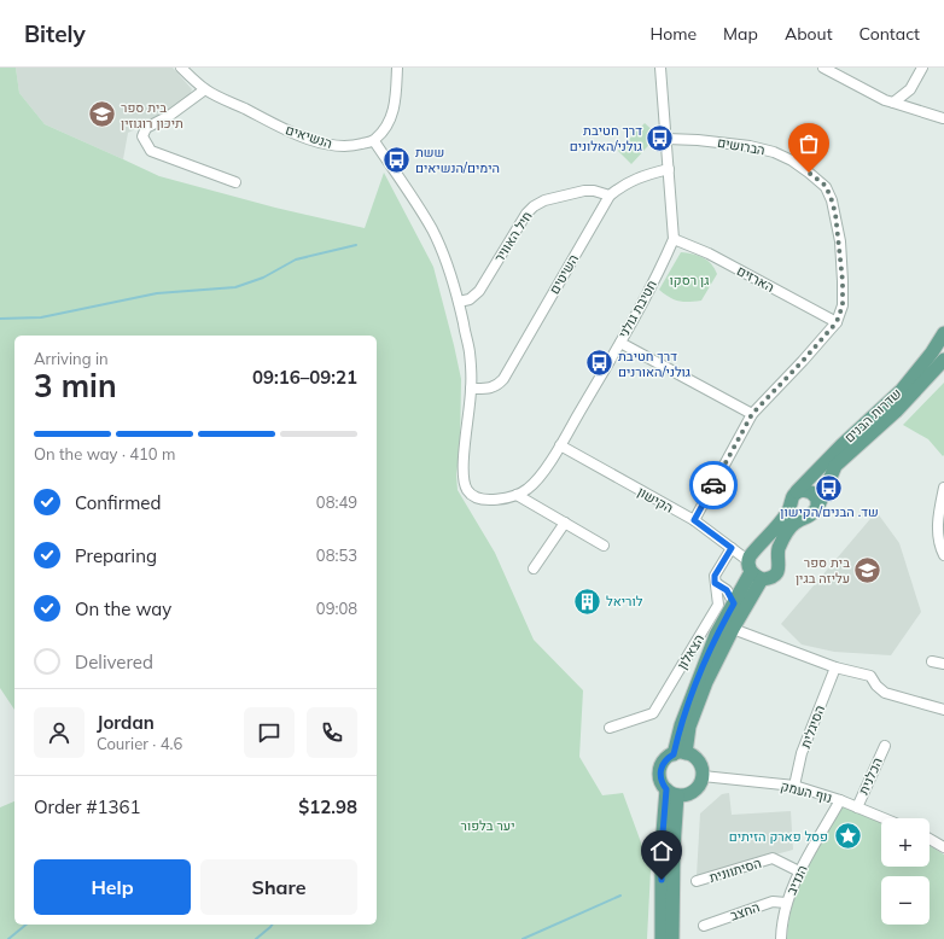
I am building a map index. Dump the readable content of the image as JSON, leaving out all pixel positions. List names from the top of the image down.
{
  "streets": {
    "main road": ["שדרות הבנים"],
    "street": [
      "הנשיאים",
      "הברושים",
      "חיל האוויר",
      "השיטים",
      "הארזים",
      "חטיבת גולני",
      "הקישון",
      "הצאלון",
      "הסיגלית",
      "הכלנית",
      "נוף העמק",
      "הסיתוונית",
      "הנדיב",
      "החצב"
    ]
  },
  "crossings": [
    ["הברושים", "הארזים"],
    ["הברושים", "חטיבת גולני"],
    ["הברושים", "הקישון"],
    ["חיל האוויר", "השיטים"],
    ["השיטים", "חטיבת גולני"],
    ["הארזים", "חטיבת גולני"],
    ["חטיבת גולני", "הקישון"],
    ["שדרות הבנים", "הקישון"],
    ["הקישון", "הצאלון"],
    ["הסיגלית", "נוף העמק"],
    ["הכלנית", "נוף העמק"],
    ["נוף העמק", "הנדיב"],
    ["הסיתוונית", "הנדיב"],
    ["הנדיב", "החצב"]
  ],
  "parks": ["גן רסקו", "יער בלפור"],
  "places": {
    "school or university": ["בית ספר תיכון רוגוזין", "בית ספר עליזה בגין"],
    "bus stop": [
      "דרך חטיבת גולני/האלונים",
      "ששת הימים/הנשיאים",
      "דרך חטיבת גולני/האורנים",
      "שד. הבנים/הקישון"
    ],
    "building": ["לוריאל"],
    "place": ["פסל פארק הזיתים"]
  },
  "page": {
    "header": "Bitely",
    "nav": [
      "Home",
      "Map",
      "About",
      "Contact"
    ],
    "heading": ["3 min", "Arriving in", "09:16–09:21"],
    "panel": [
      "Jordan",
      "Courier · 4.6",
      "Order #1361",
      "$12.98"
    ],
    "bar": "On the way · 410 m",
    "list": [
      ["Confirmed", "08:49"],
      ["Preparing", "08:53"],
      ["On the way", "09:08"],
      "Delivered"
    ],
    "map_buttons": ["+", "−"],
    "buttons": ["Help", "Share"]
  }
}
